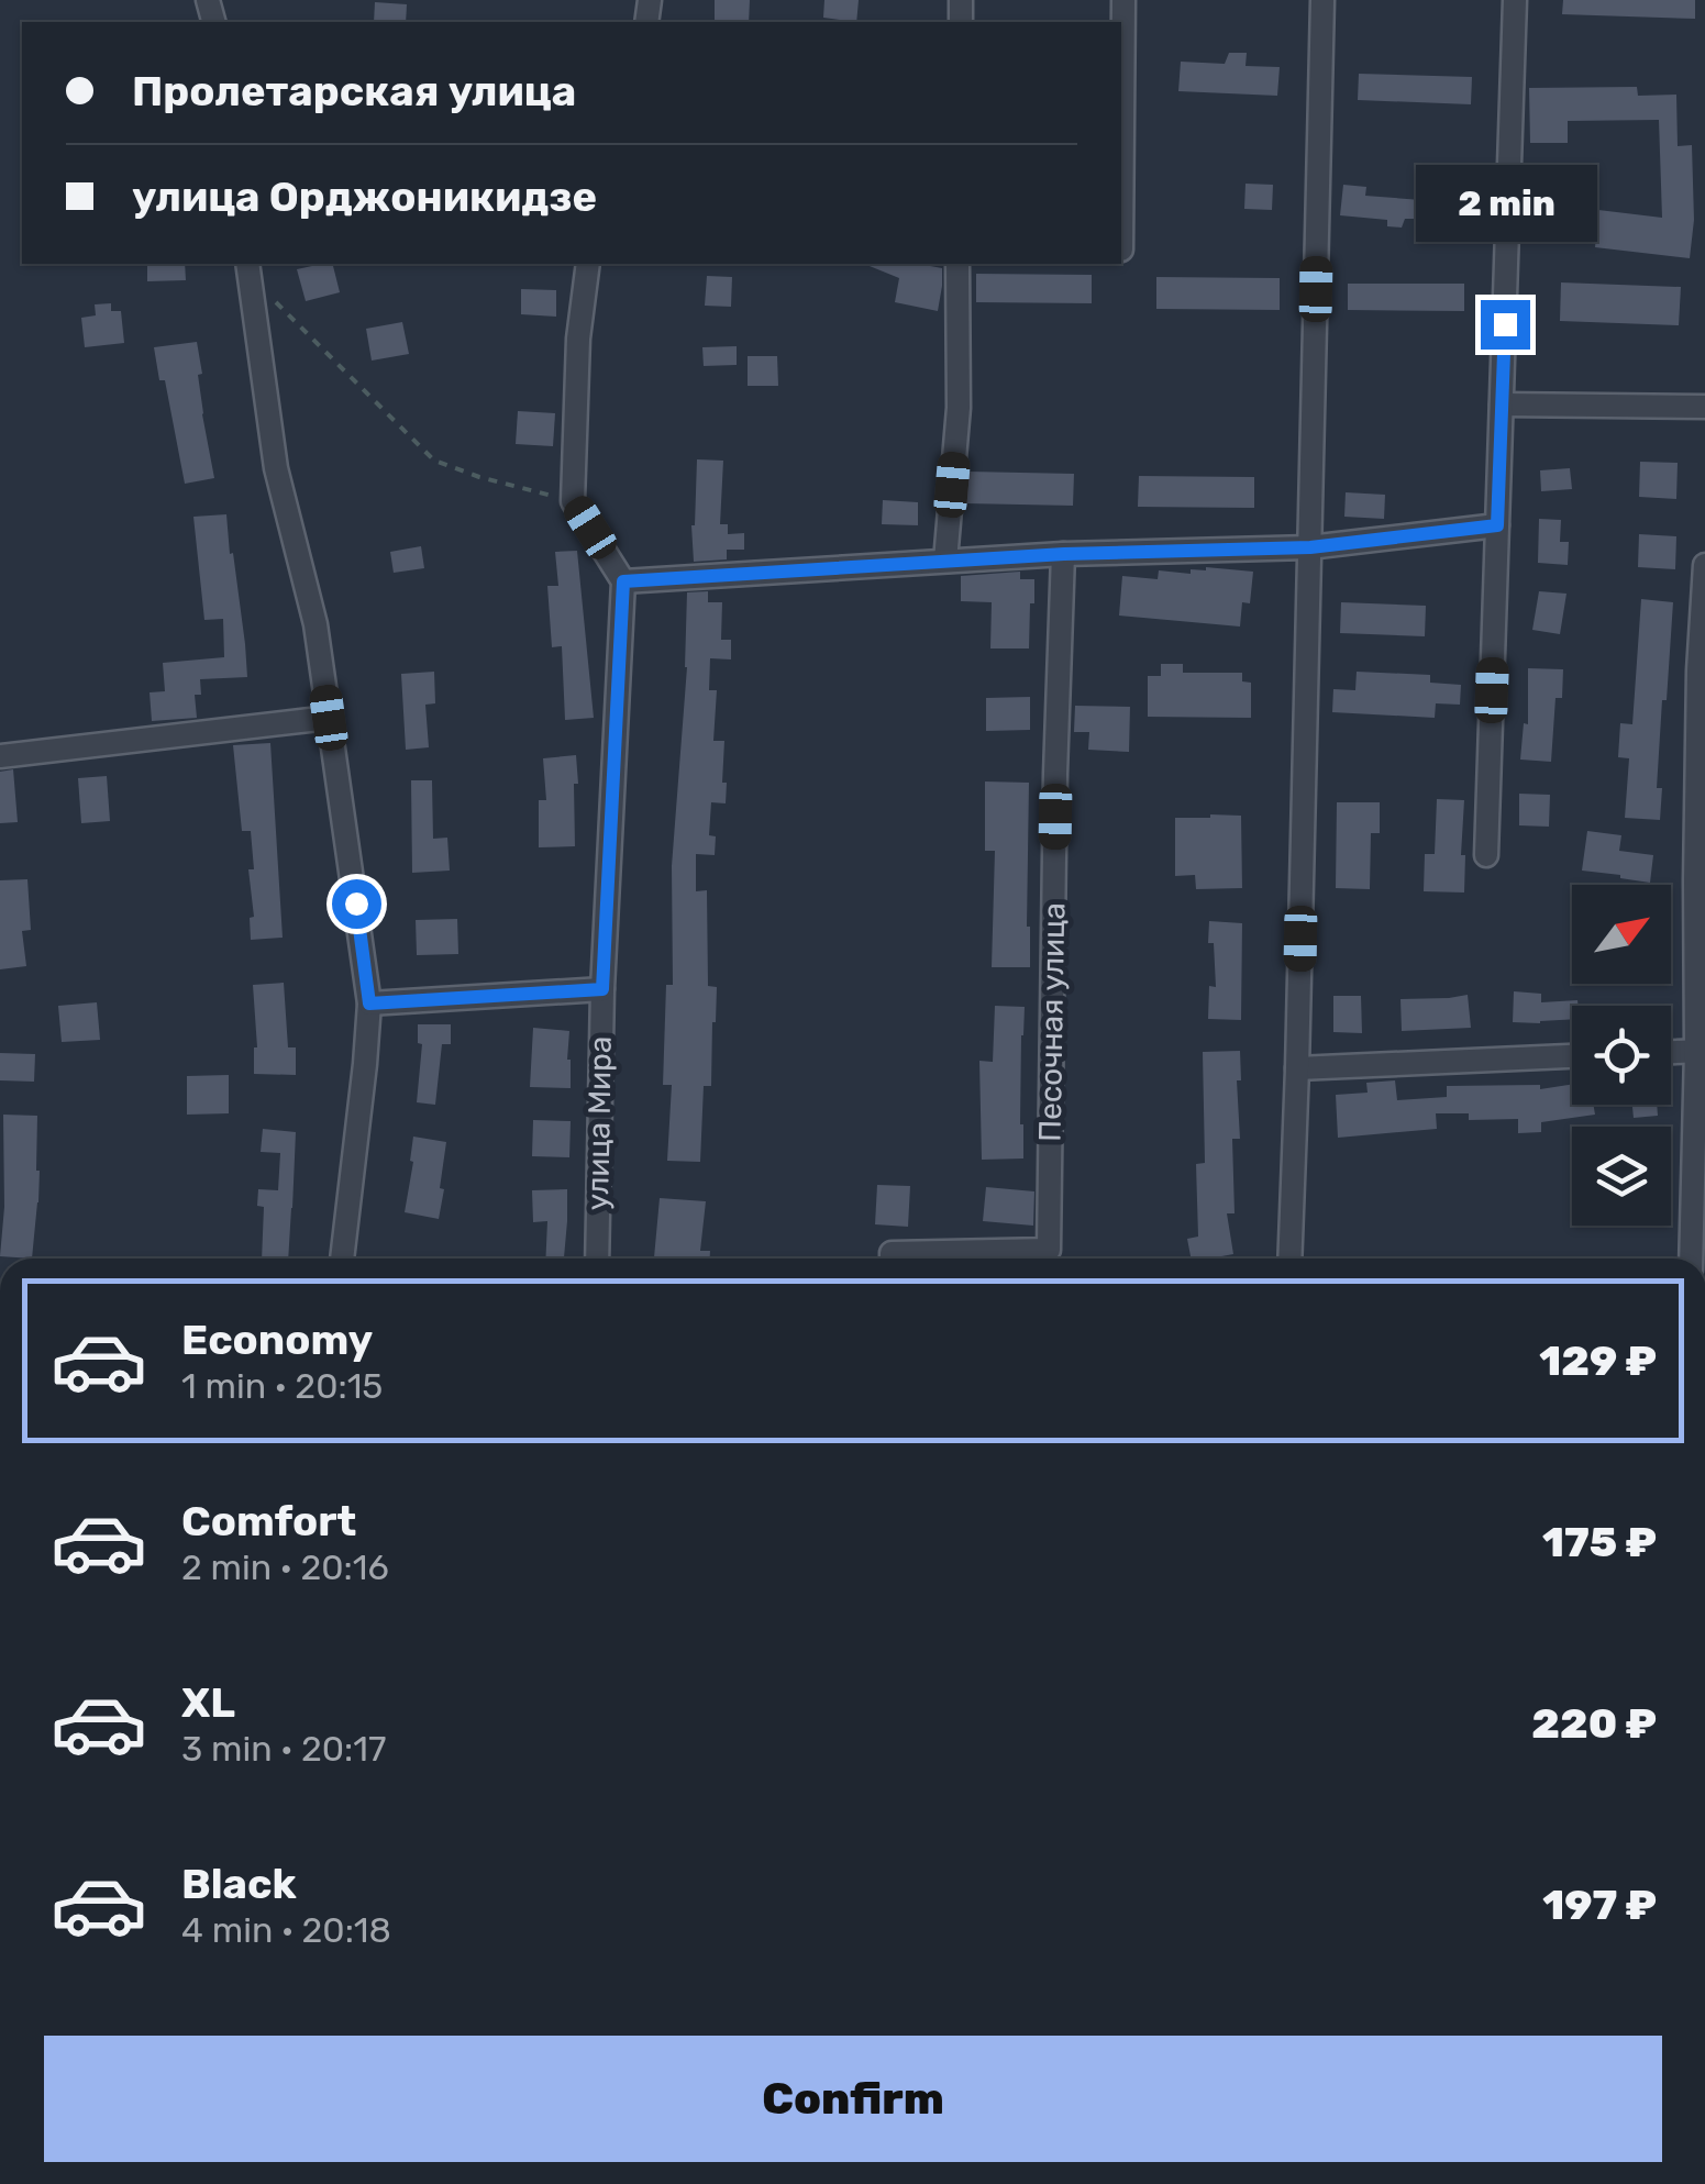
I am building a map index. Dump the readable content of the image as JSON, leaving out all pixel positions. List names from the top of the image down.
{
  "streets": {
    "street": ["Песочная улица", "улица Мира"]
  },
  "north": "top right",
  "page": {
    "banner": ["Пролетарская улица", "улица Орджоникидзе"],
    "bubble": "2 min",
    "list": [
      {
        "name": "Economy",
        "note": "1 min · 20:15",
        "value": "129 ₽"
      },
      {
        "name": "Comfort",
        "note": "2 min · 20:16",
        "value": "175 ₽"
      },
      {
        "name": "XL",
        "note": "3 min · 20:17",
        "value": "220 ₽"
      },
      {
        "name": "Black",
        "note": "4 min · 20:18",
        "value": "197 ₽"
      }
    ],
    "buttons": "Confirm"
  }
}
